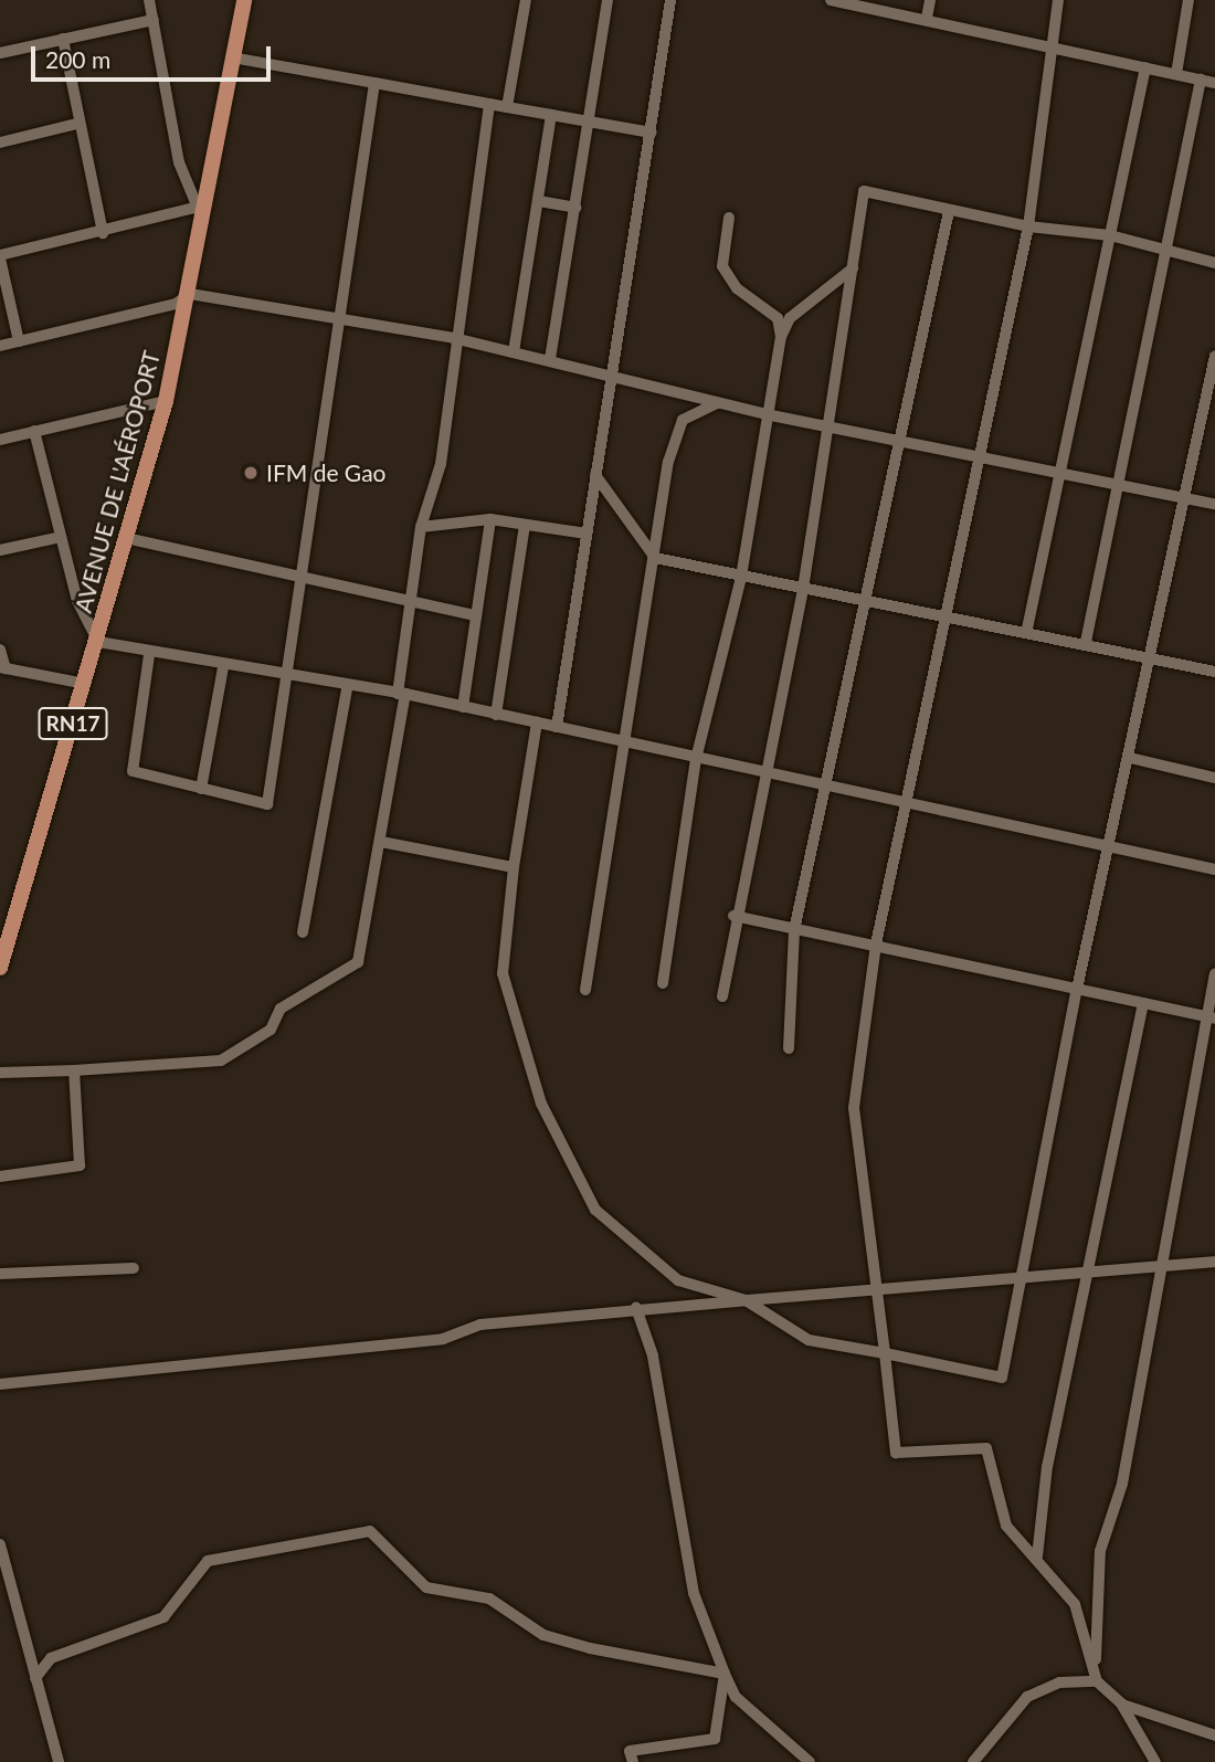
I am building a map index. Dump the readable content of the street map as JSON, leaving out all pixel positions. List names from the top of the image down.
{
  "streets": {
    "main road": ["AVENUE DE L'AÉROPORT", "RN17"]
  },
  "places": ["IFM de Gao"],
  "scale_bar": "200 m"
}
